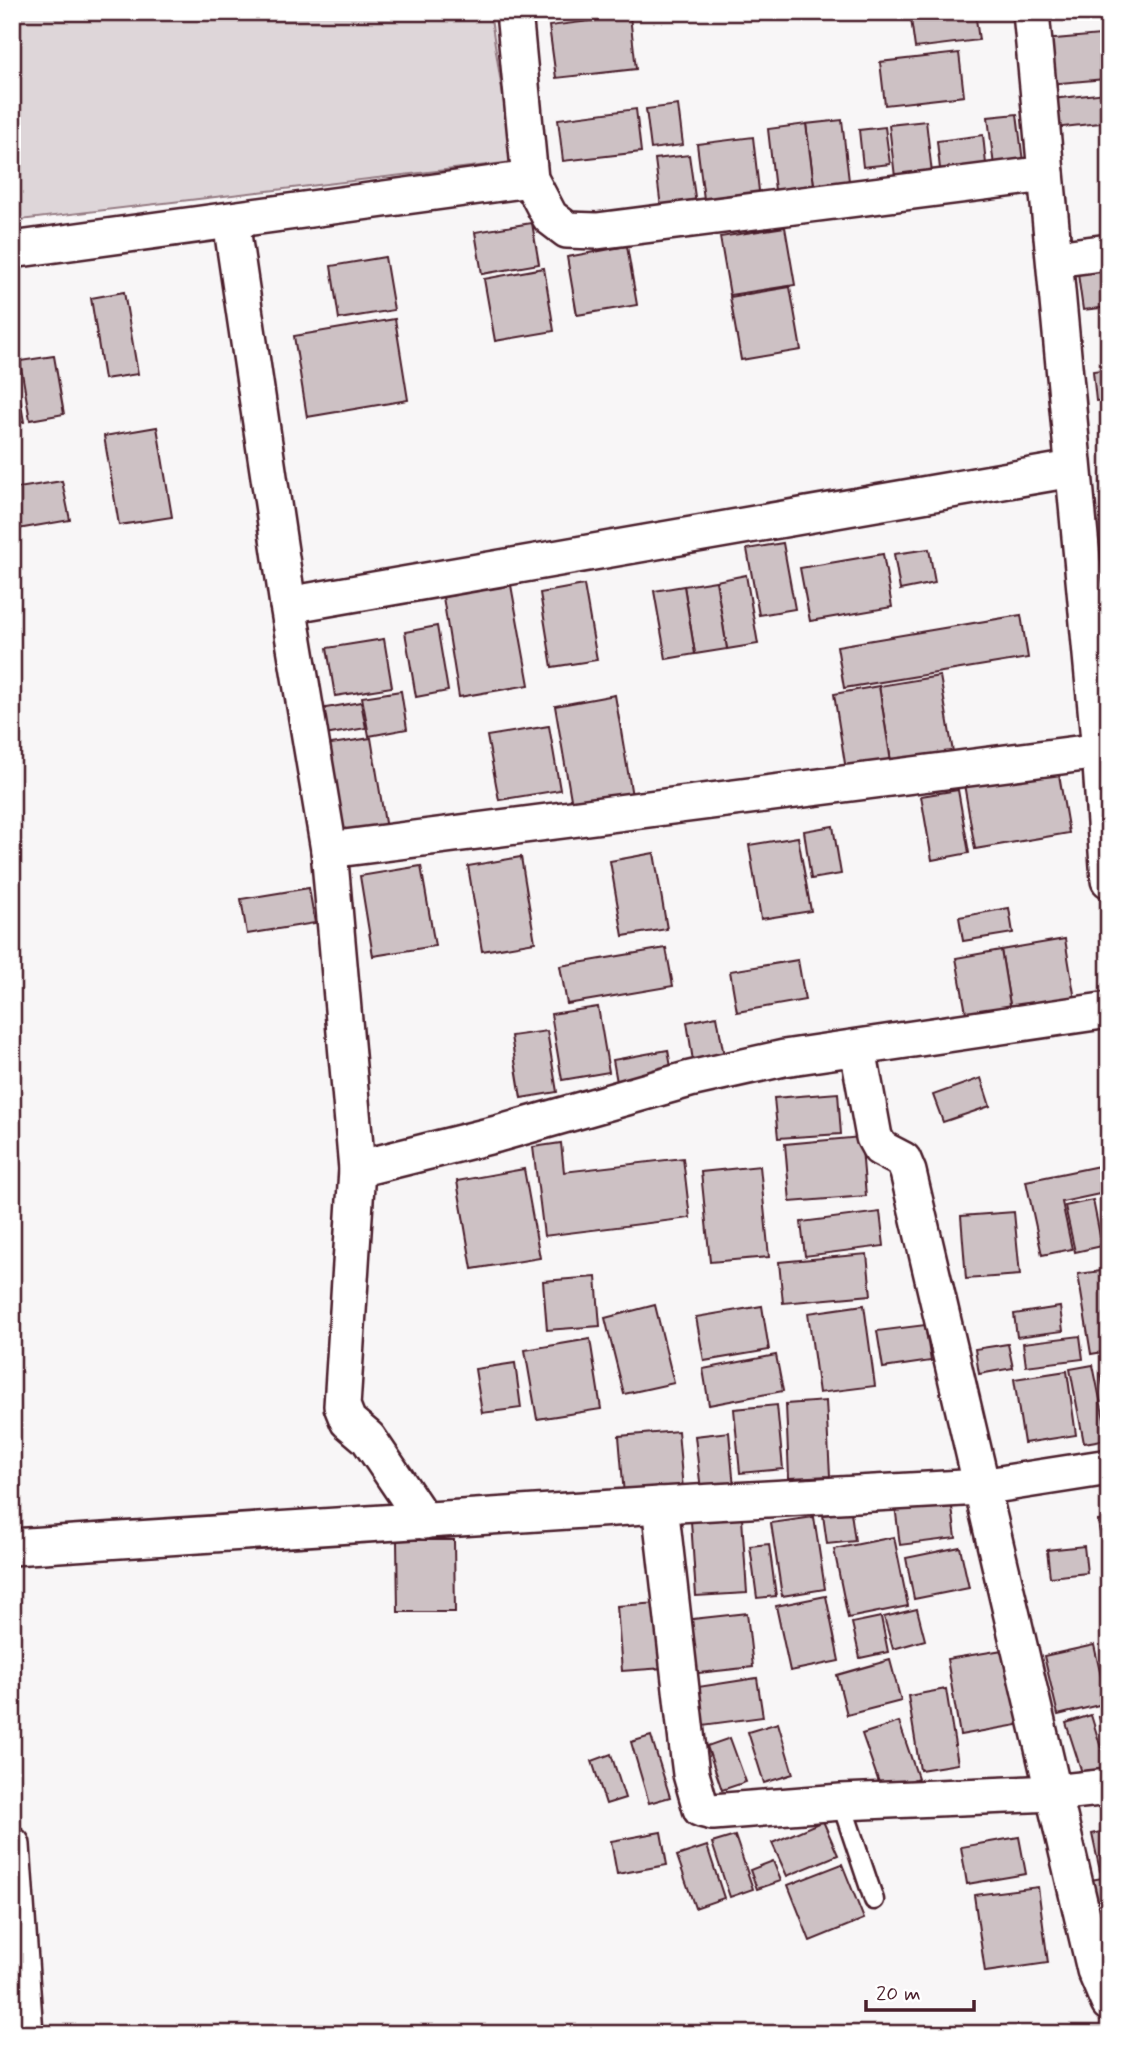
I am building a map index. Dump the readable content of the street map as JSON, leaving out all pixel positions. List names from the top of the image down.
{
  "scale_bar": "20 m"
}
